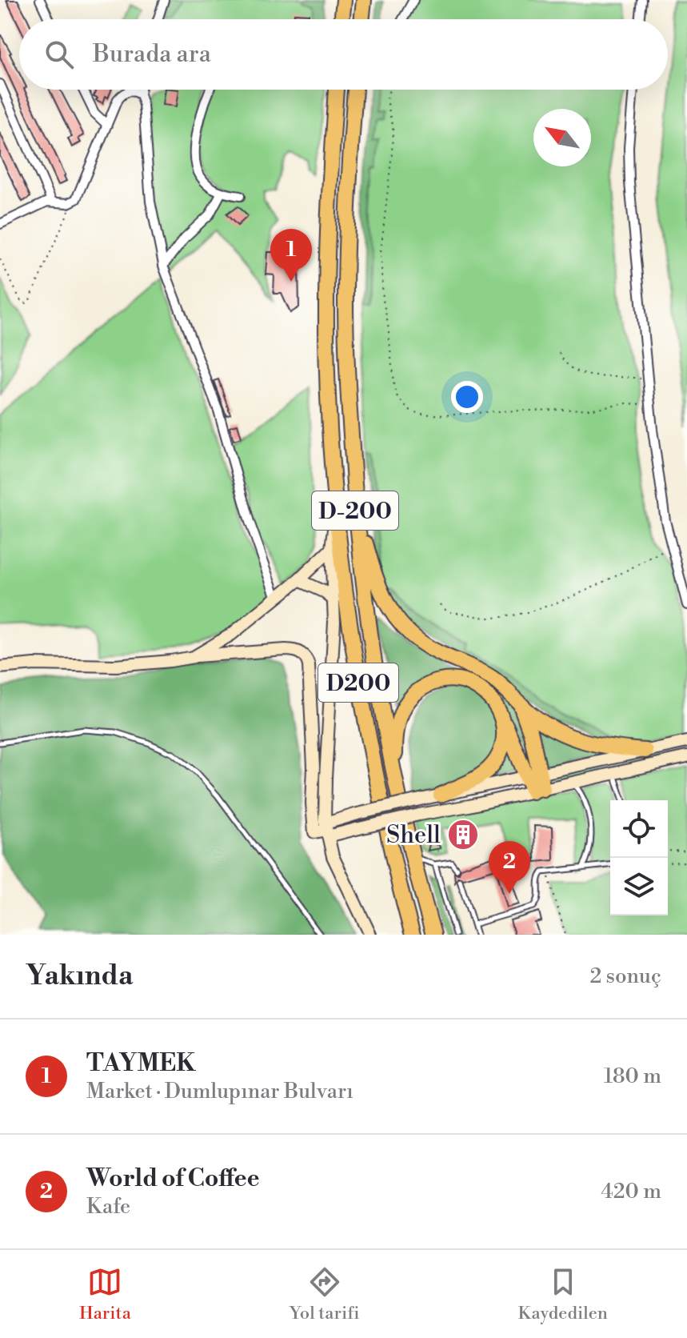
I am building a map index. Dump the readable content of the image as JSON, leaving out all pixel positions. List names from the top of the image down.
{
  "streets": {
    "highway": ["D-200", "D200"]
  },
  "places": {
    "building": ["Shell"]
  },
  "north": "top left",
  "page": {
    "search": "Burada ara",
    "pins": ["1", "2"],
    "heading": ["Yakında", "2 sonuç"],
    "list": [
      {
        "mark": "1",
        "name": "TAYMEK",
        "note": "Market · Dumlupınar Bulvarı",
        "value": "180 m"
      },
      {
        "mark": "2",
        "name": "World of Coffee",
        "note": "Kafe",
        "value": "420 m"
      }
    ],
    "nav": ["Harita", "Yol tarifi", "Kaydedilen"]
  }
}
